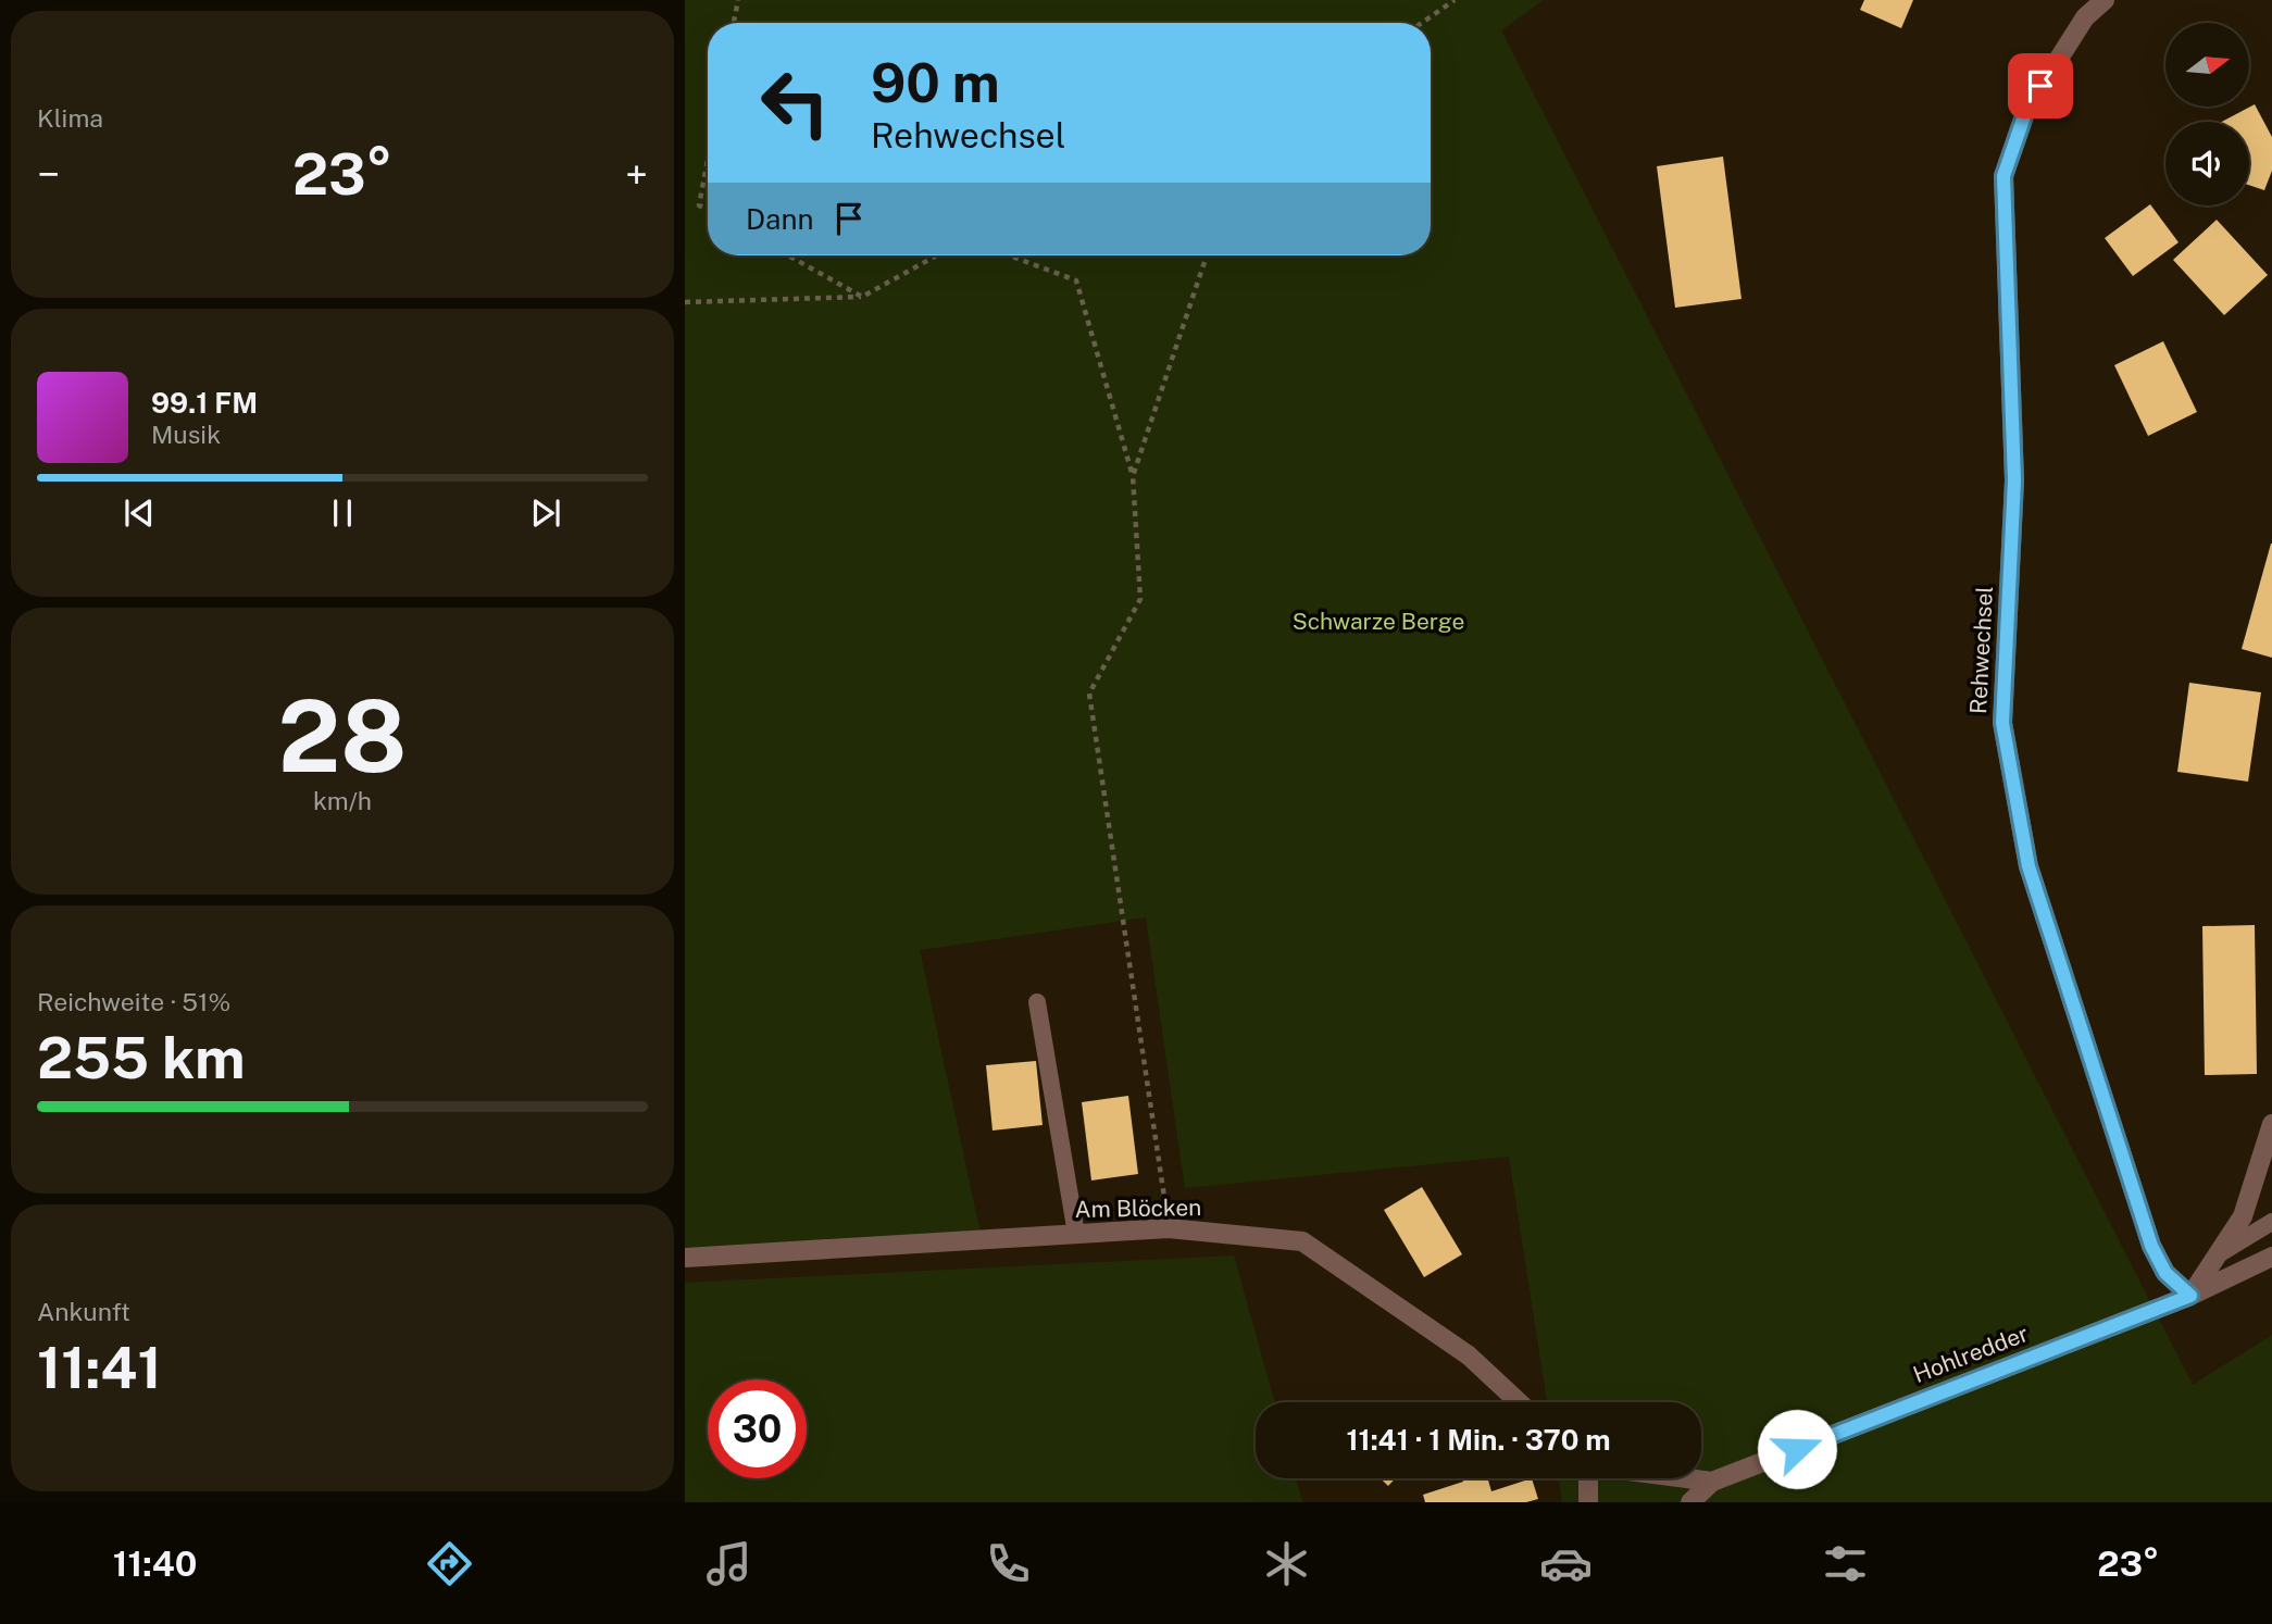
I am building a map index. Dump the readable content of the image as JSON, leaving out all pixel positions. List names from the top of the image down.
{
  "streets": {
    "street": ["Rehwechsel", "Am Blöcken", "Hohlredder"]
  },
  "crossings": [
    ["Rehwechsel", "Hohlredder"]
  ],
  "parks": ["Schwarze Berge"],
  "north": "right",
  "page": {
    "tile": [
      "Klima",
      ["28", "km/h"],
      ["Reichweite · 51%", "255 km"],
      ["Ankunft", "11:41"]
    ],
    "turn": ["90 m", "Rehwechsel"],
    "heat": ["−", "23°", "+"],
    "then": "Dann",
    "song": ["99.1 FM", "Musik"],
    "limit": "30",
    "trip": "11:41 · 1 Min. · 370 m",
    "tabs": ["11:40", "23°"]
  }
}
